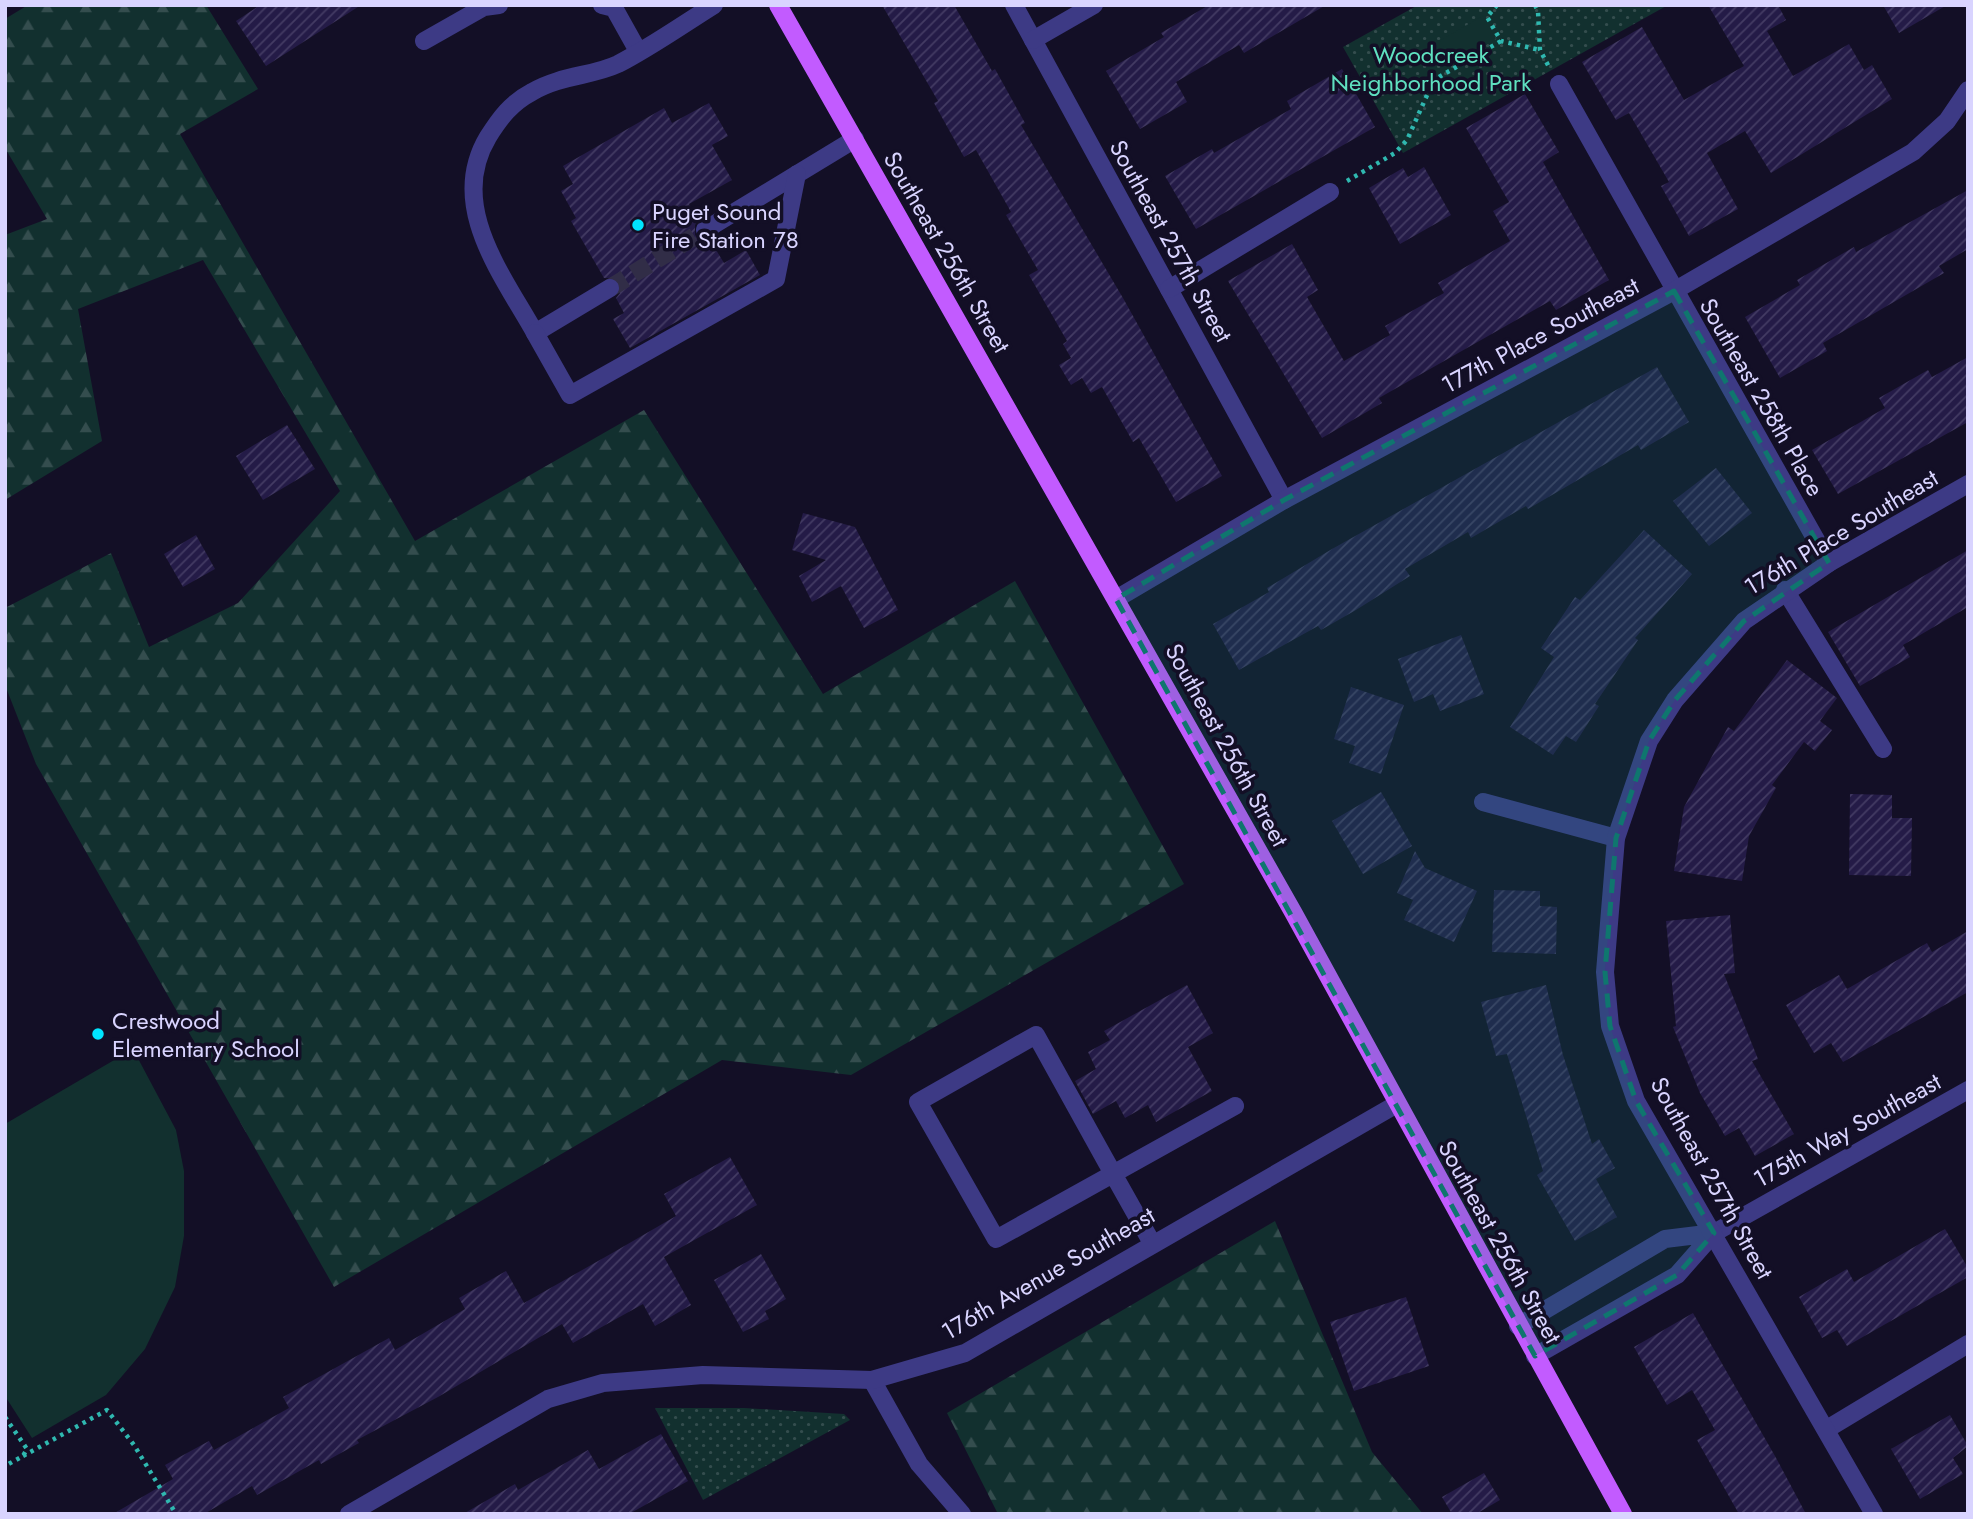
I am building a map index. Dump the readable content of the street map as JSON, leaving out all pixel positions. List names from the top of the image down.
{
  "streets": {
    "main road": ["Southeast 256th Street"],
    "street": [
      "Southeast 257th Street",
      "177th Place Southeast",
      "Southeast 258th Place",
      "176th Place Southeast",
      "175th Way Southeast",
      "176th Avenue Southeast"
    ]
  },
  "crossings": [
    ["Southeast 257th Street", "177th Place Southeast"],
    ["Southeast 257th Street", "176th Place Southeast"],
    ["Southeast 257th Street", "175th Way Southeast"],
    ["Southeast 256th Street", "177th Place Southeast"],
    ["Southeast 256th Street", "175th Way Southeast"],
    ["Southeast 256th Street", "176th Avenue Southeast"],
    ["177th Place Southeast", "Southeast 258th Place"],
    ["Southeast 258th Place", "176th Place Southeast"]
  ],
  "parks": ["Woodcreek Neighborhood Park"],
  "places": ["Puget Sound Fire Station 78", "Crestwood Elementary School"]
}
